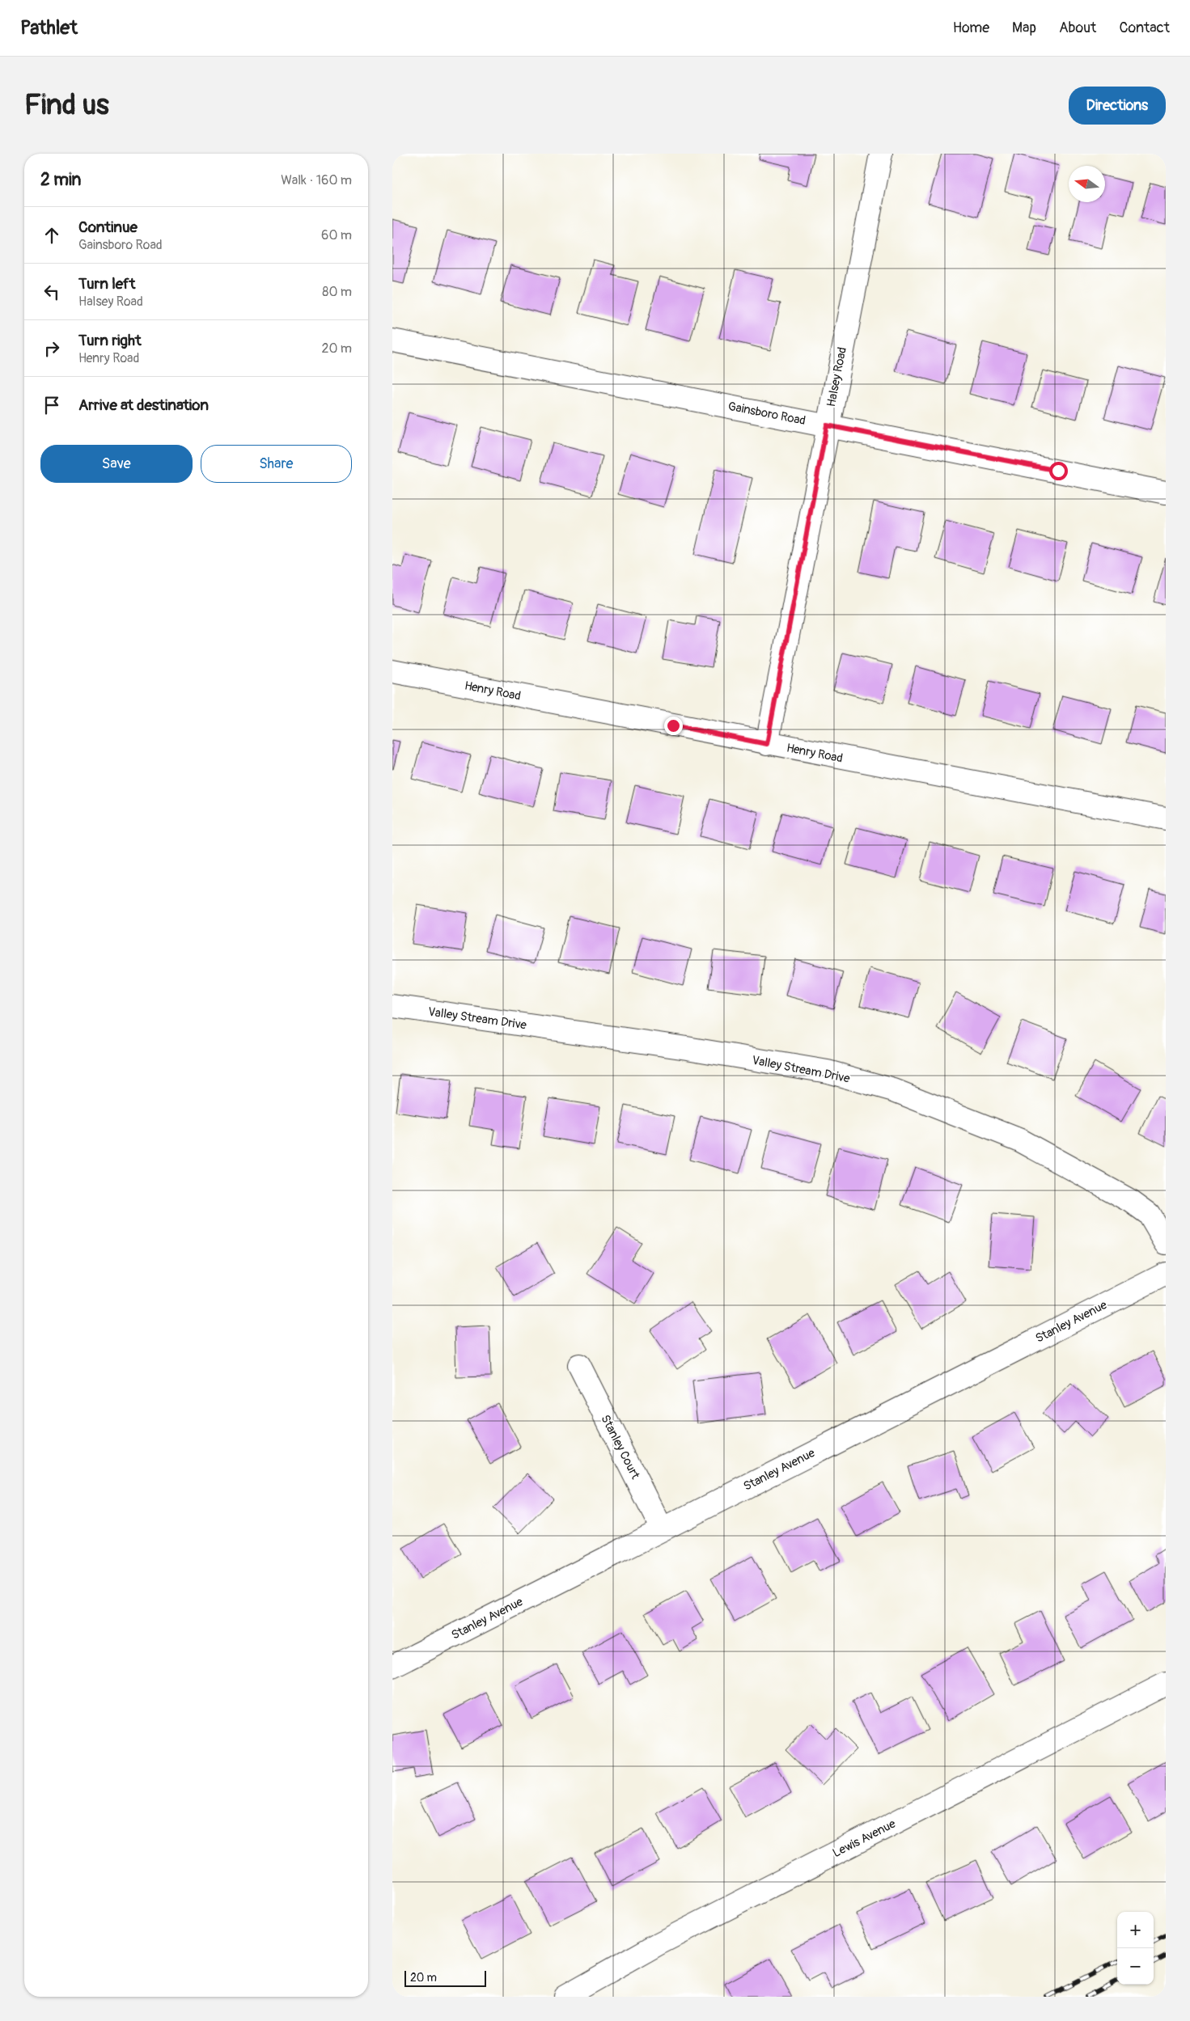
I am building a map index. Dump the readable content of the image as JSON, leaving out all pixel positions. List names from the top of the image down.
{
  "streets": {
    "street": [
      "Halsey Road",
      "Gainsboro Road",
      "Henry Road",
      "Valley Stream Drive",
      "Stanley Avenue",
      "Stanley Court",
      "Lewis Avenue"
    ]
  },
  "crossings": [
    ["Halsey Road", "Gainsboro Road"],
    ["Halsey Road", "Henry Road"],
    ["Stanley Avenue", "Stanley Court"]
  ],
  "scale_bar": "20 m",
  "north": "left",
  "page": {
    "header": "Pathlet",
    "nav": [
      "Home",
      "Map",
      "About",
      "Contact"
    ],
    "buttons": [
      "Directions",
      ["Save", "Share"]
    ],
    "title": "Find us",
    "heading": ["2 min", "Walk · 160 m"],
    "list": [
      ["Continue", "Gainsboro Road", "60 m"],
      ["Turn left", "Halsey Road", "80 m"],
      ["Turn right", "Henry Road", "20 m"],
      "Arrive at destination"
    ],
    "map_buttons": ["+", "−"],
    "scale": "20 m"
  }
}
